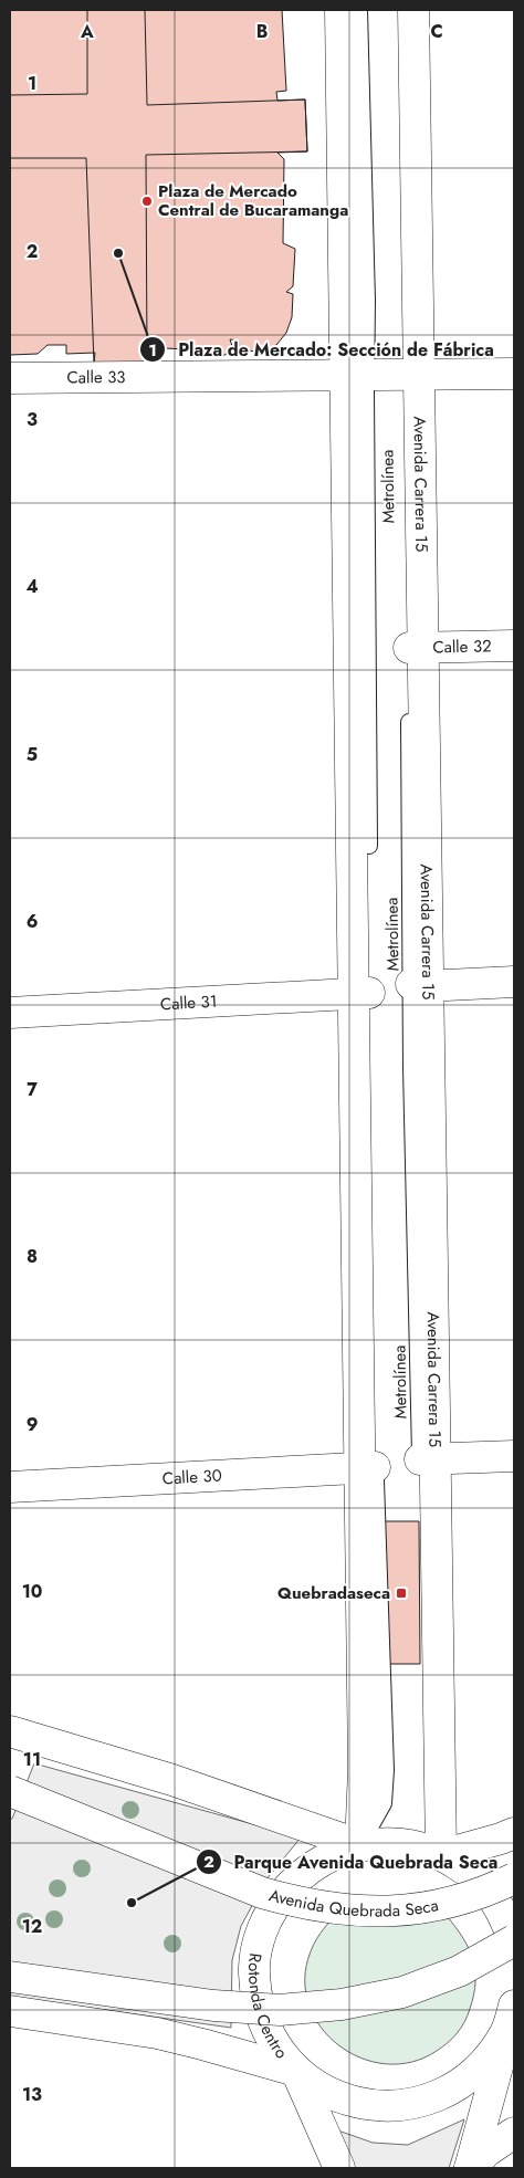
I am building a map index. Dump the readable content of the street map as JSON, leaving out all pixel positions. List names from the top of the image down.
{
  "streets": {
    "main road": [
      "Calle 33",
      "Avenida Carrera 15",
      "Calle 32",
      "Calle 31",
      "Calle 30",
      "Avenida Quebrada Seca",
      "Rotonda Centro"
    ]
  },
  "crossings": [
    ["Calle 33", "Avenida Carrera 15"],
    ["Avenida Carrera 15", "Calle 32"],
    ["Avenida Carrera 15", "Rotonda Centro"]
  ],
  "places": {
    "other": ["Plaza de Mercado Central de Bucaramanga", "Plaza de Mercado: Sección de Fábrica", "Parque Avenida Quebrada Seca"],
    "transit": ["Quebradaseca"]
  },
  "grid": {
    "columns": ["A", "B", "C"],
    "rows": [
      "1",
      "2",
      "3",
      "4",
      "5",
      "6",
      "7",
      "8",
      "9",
      "10",
      "11",
      "12",
      "13"
    ]
  }
}
